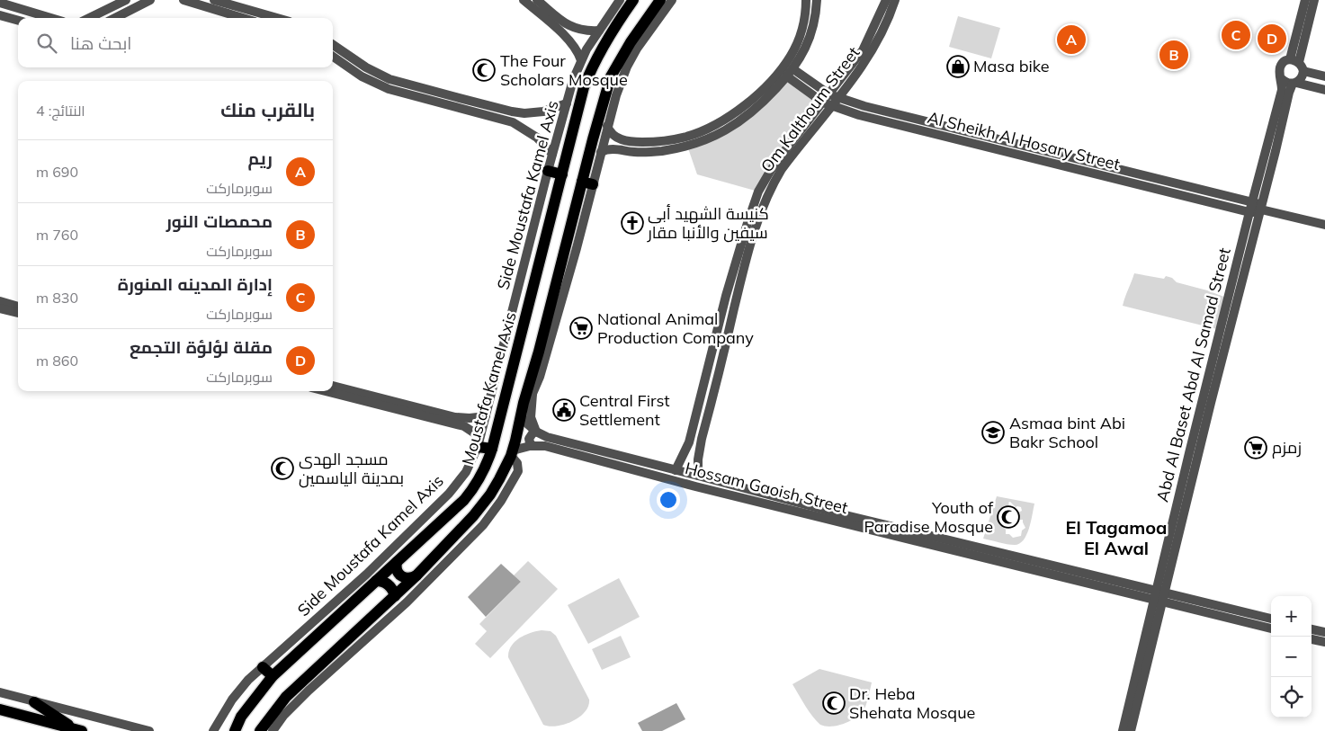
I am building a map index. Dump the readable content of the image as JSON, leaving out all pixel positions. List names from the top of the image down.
{
  "streets": {
    "main road": ["Moustafa Kamel Axis"],
    "street": [
      "Om Kalthoum Street",
      "Al Sheikh Al Hosary Street",
      "Side Moustafa Kamel Axis",
      "Abd Al Baset Abd Al Samad Street",
      "Hossam Gaoish Street"
    ]
  },
  "crossings": [
    ["Om Kalthoum Street", "Al Sheikh Al Hosary Street"],
    ["Om Kalthoum Street", "Hossam Gaoish Street"],
    ["Al Sheikh Al Hosary Street", "Abd Al Baset Abd Al Samad Street"],
    ["Abd Al Baset Abd Al Samad Street", "Hossam Gaoish Street"]
  ],
  "districts": ["El Tagamoa El Awal"],
  "places": {
    "shop": ["Masa bike"],
    "mosque": [
      "The Four Scholars Mosque",
      "مسجد الهدى بمدينة الياسمين",
      "Youth of Paradise Mosque",
      "Dr. Heba Shehata Mosque"
    ],
    "church": ["كنيسة الشهيد أبي سيفين والأنبا مقار"],
    "supermarket": ["National Animal Production Company", "زمزم"],
    "public building": ["Central First Settlement"],
    "school or university": ["Asmaa bint Abi Bakr School"]
  },
  "page": {
    "search": "ابحث هنا",
    "pins": [
      "C",
      "D",
      "A",
      "B"
    ],
    "heading": ["بالقرب منك", "النتائج: 4"],
    "list": [
      {
        "mark": "A",
        "name": "ريم",
        "note": "سوبرماركت",
        "value": "690 m"
      },
      {
        "mark": "B",
        "name": "محمصات النور",
        "note": "سوبرماركت",
        "value": "760 m"
      },
      {
        "mark": "C",
        "name": "إدارة المدينه المنورة",
        "note": "سوبرماركت",
        "value": "830 m"
      },
      {
        "mark": "D",
        "name": "مقلة لؤلؤة التجمع",
        "note": "سوبرماركت",
        "value": "860 m"
      }
    ],
    "map_buttons": ["+", "−"]
  }
}
